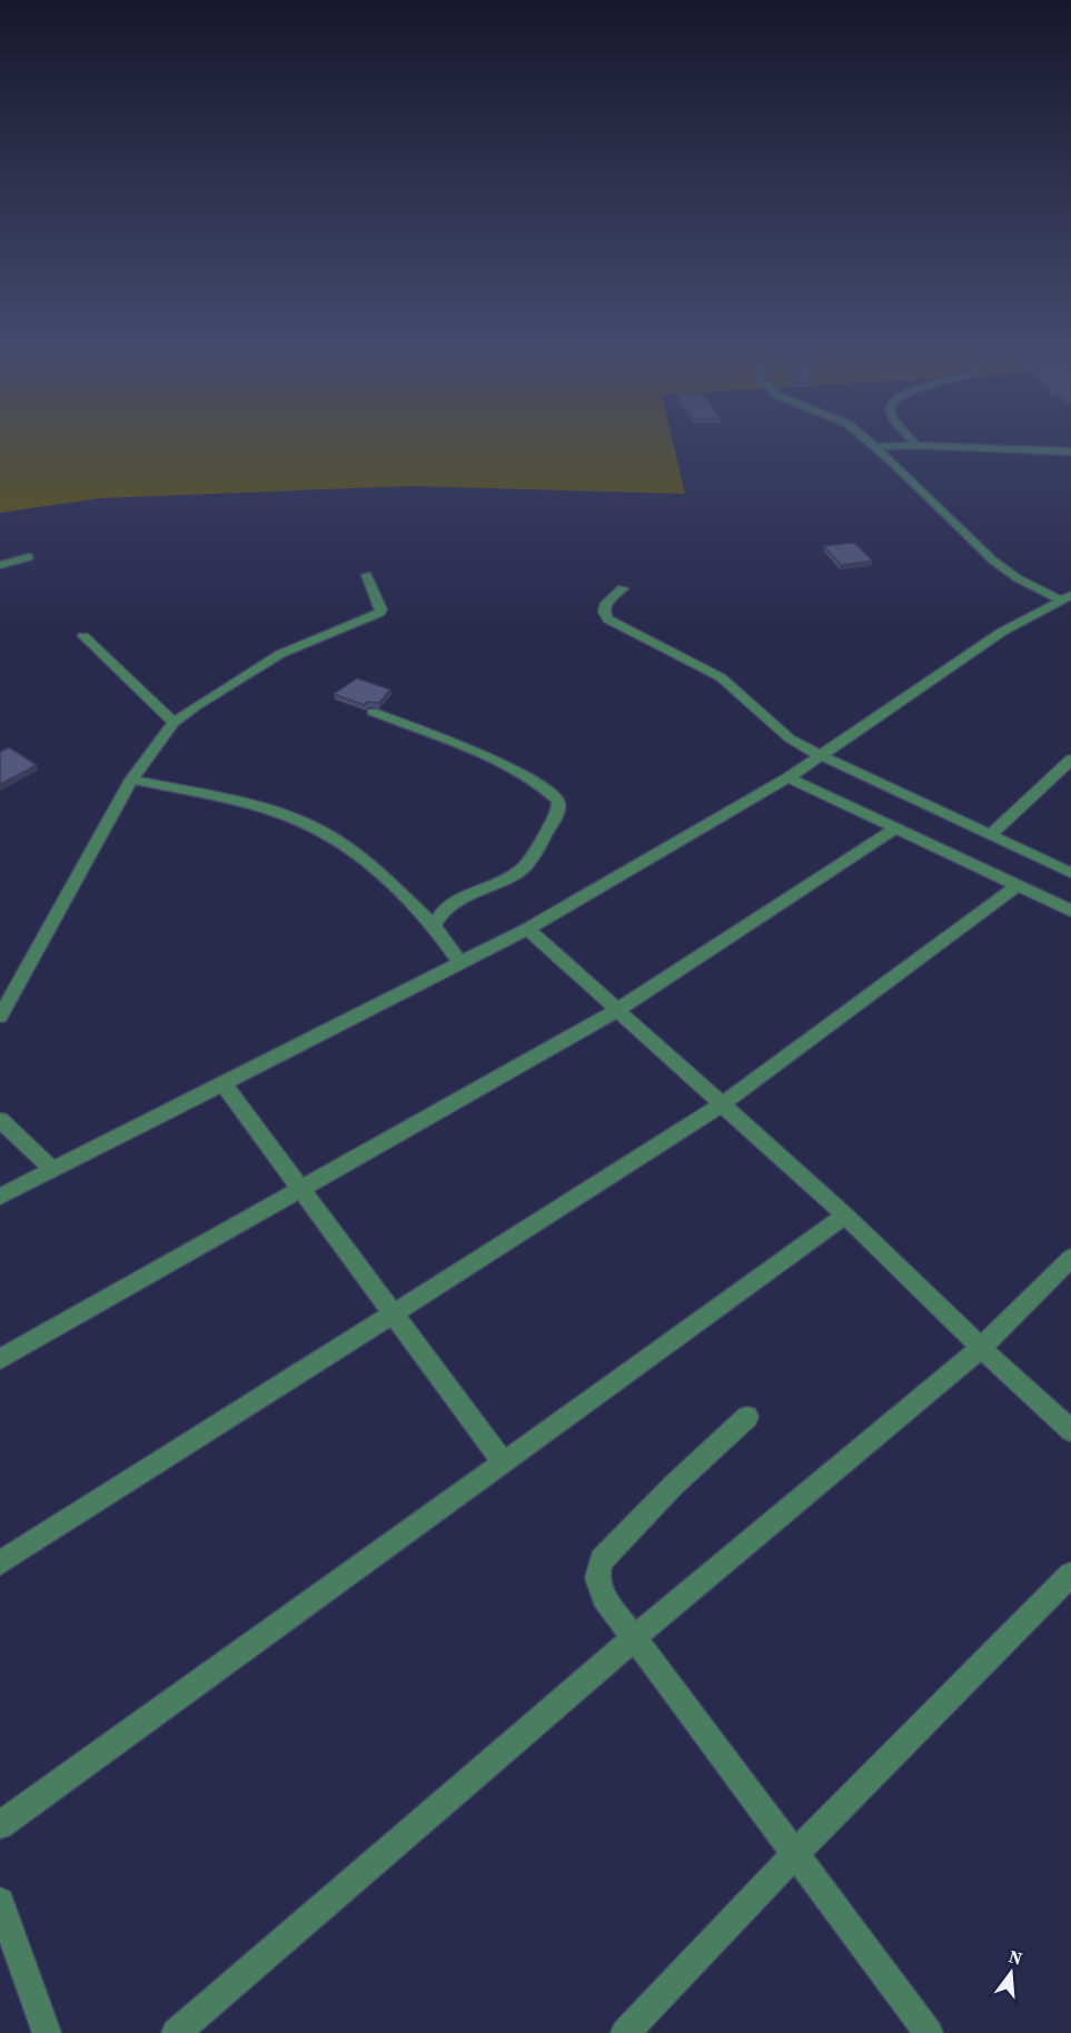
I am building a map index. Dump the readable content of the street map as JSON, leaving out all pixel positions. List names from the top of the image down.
{
  "north": "top"
}
